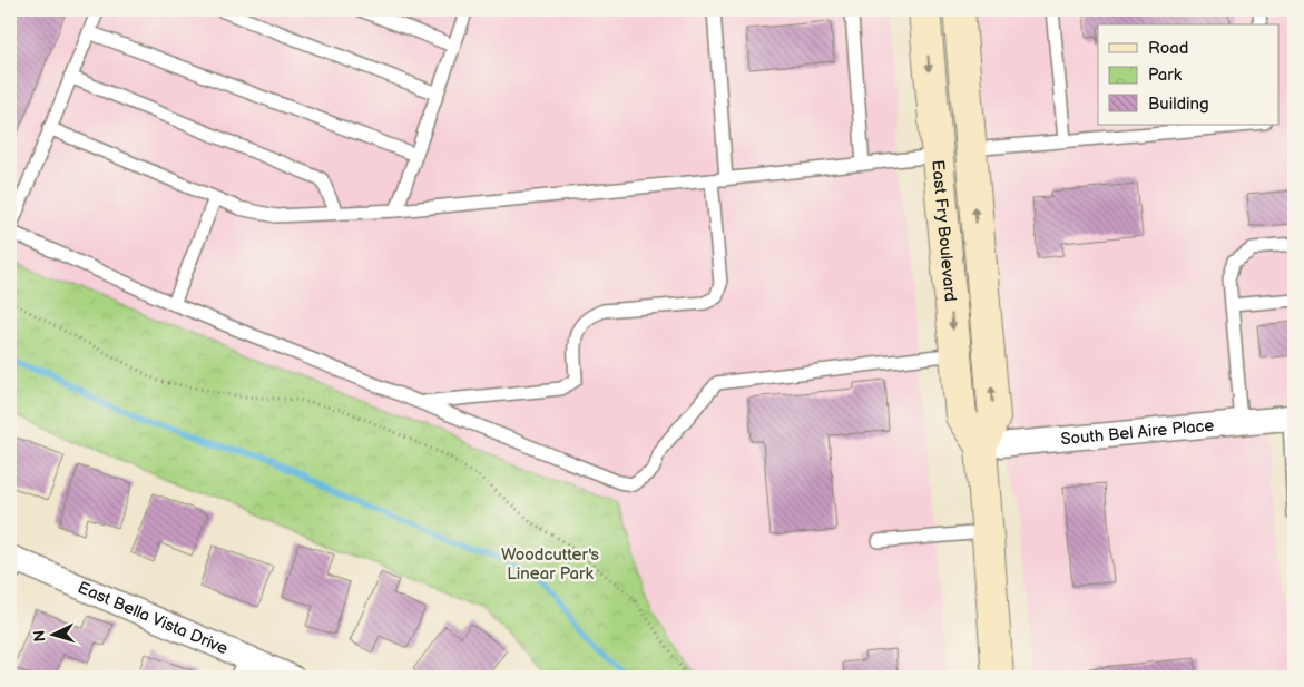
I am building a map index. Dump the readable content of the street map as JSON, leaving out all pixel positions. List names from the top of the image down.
{
  "streets": {
    "main road": ["East Fry Boulevard"],
    "street": ["South Bel Aire Place", "East Bella Vista Drive"]
  },
  "crossings": [
    ["East Fry Boulevard", "South Bel Aire Place"]
  ],
  "parks": ["Woodcutter's Linear Park"],
  "legend": ["Road", "Park", "Building"],
  "north": "left"
}
